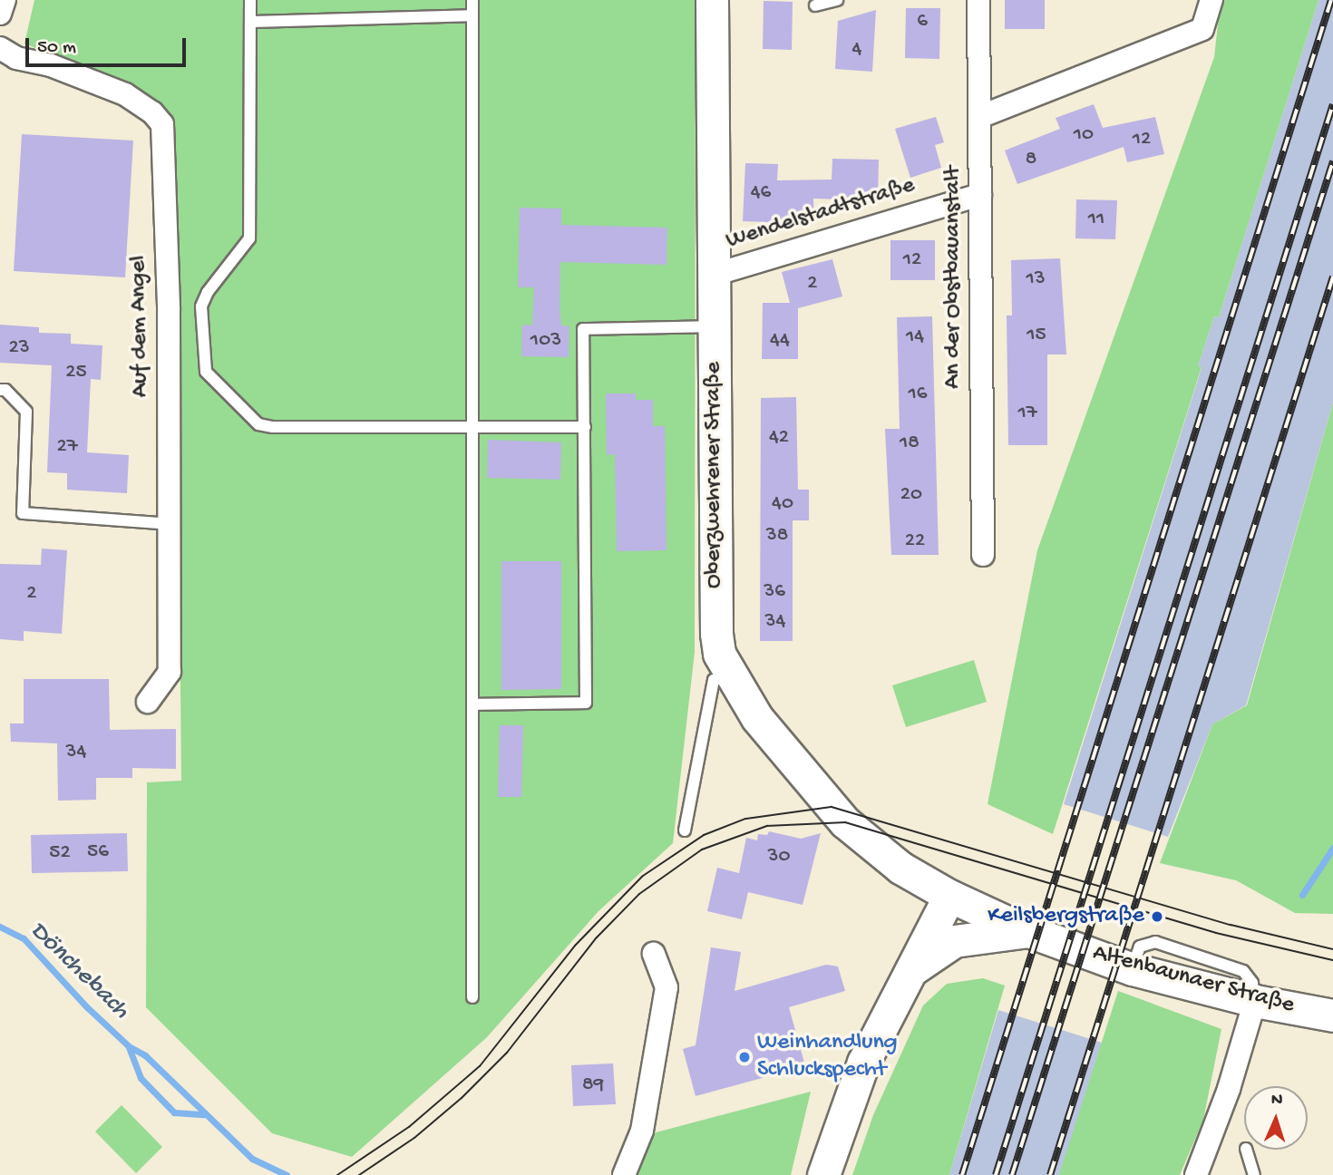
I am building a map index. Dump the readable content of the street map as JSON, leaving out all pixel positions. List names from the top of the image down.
{
  "streets": {
    "main road": ["Oberzwehrener Straße", "Altenbaunaer Straße"],
    "street": ["Wendelstadtstraße", "An der Obstbauanstalt", "Auf dem Angel"]
  },
  "crossings": [
    ["Wendelstadtstraße", "An der Obstbauanstalt"],
    ["Wendelstadtstraße", "Oberzwehrener Straße"],
    ["Oberzwehrener Straße", "Altenbaunaer Straße"]
  ],
  "water": ["Dönchebach"],
  "places": ["Keilsbergstraße", "Weinhandlung Schluckspecht"],
  "house_numbers": [
    "6",
    "4",
    "10",
    "12",
    "8",
    "46",
    "11",
    "12",
    "13",
    "2",
    "15",
    "14",
    "103",
    "44",
    "23",
    "25",
    "16",
    "17",
    "42",
    "18",
    "27",
    "20",
    "40",
    "38",
    "22",
    "36",
    "2",
    "34",
    "34",
    "56",
    "52",
    "30",
    "89"
  ],
  "scale_bar": "50 m",
  "north": "top"
}
